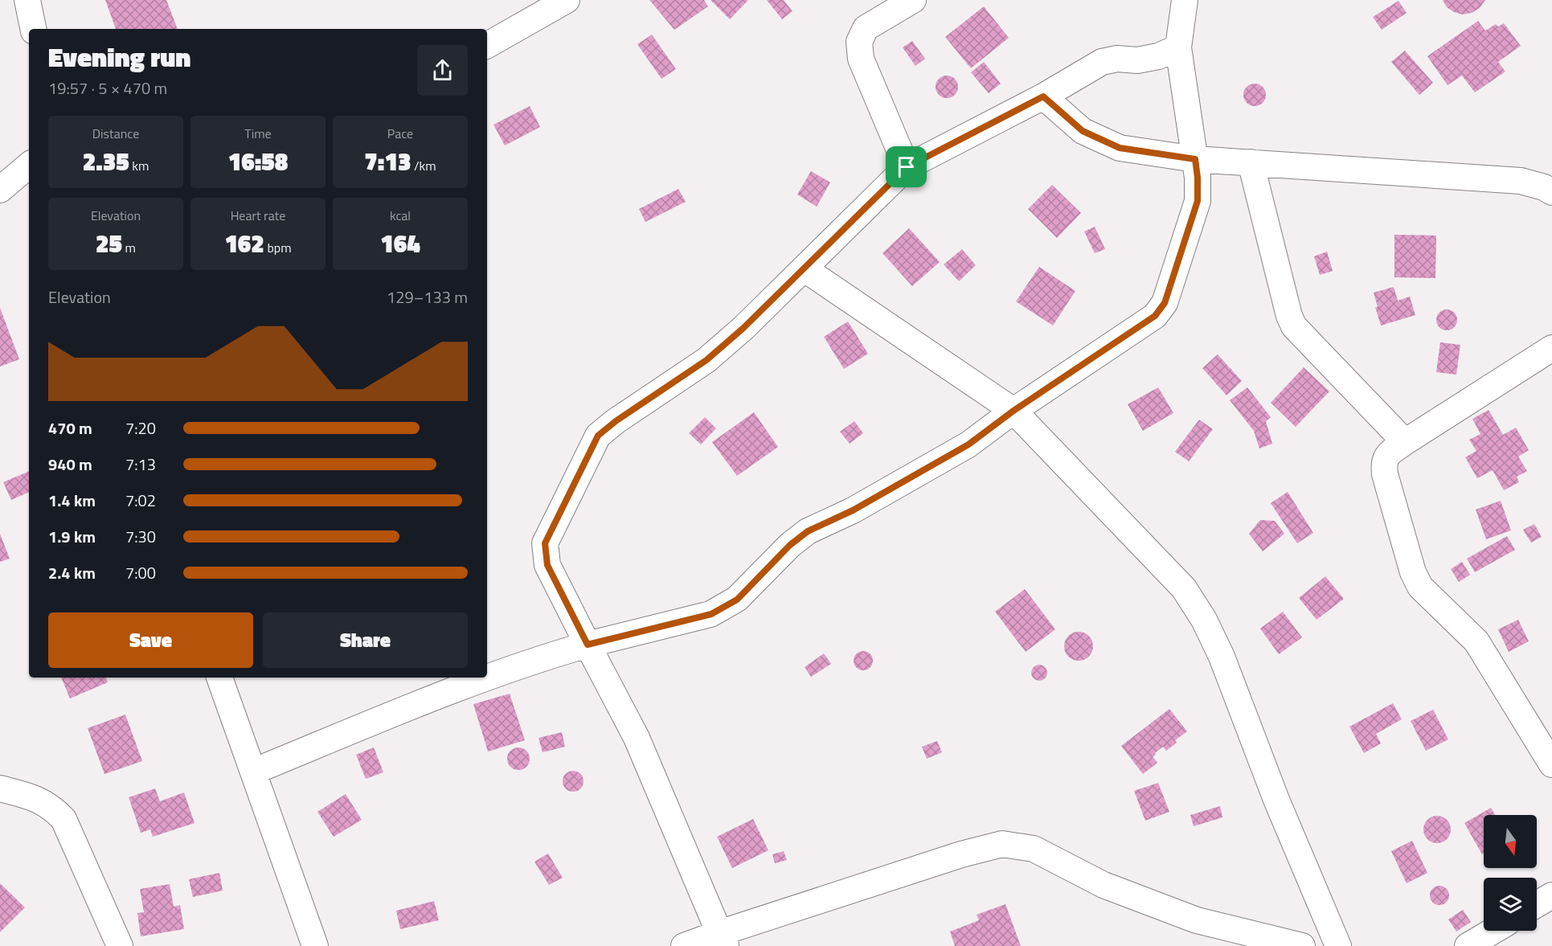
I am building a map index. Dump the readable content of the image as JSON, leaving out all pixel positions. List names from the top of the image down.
{
  "north": "bottom",
  "page": {
    "heading": ["Evening run", "19:57 · 5 × 470 m"],
    "stats": [
      ["Distance", "2.35 km"],
      ["Time", "16:58"],
      ["Pace", "7:13 /km"],
      ["Elevation", "25 m"],
      ["Heart rate", "162 bpm"],
      ["kcal", "164"]
    ],
    "chart": ["Elevation", "129–133 m"],
    "list": [
      {
        "name": "470 m",
        "note": "7:20"
      },
      {
        "name": "940 m",
        "note": "7:13"
      },
      {
        "name": "1.4 km",
        "note": "7:02"
      },
      {
        "name": "1.9 km",
        "note": "7:30"
      },
      {
        "name": "2.4 km",
        "note": "7:00"
      }
    ],
    "buttons": ["Save", "Share"]
  }
}
